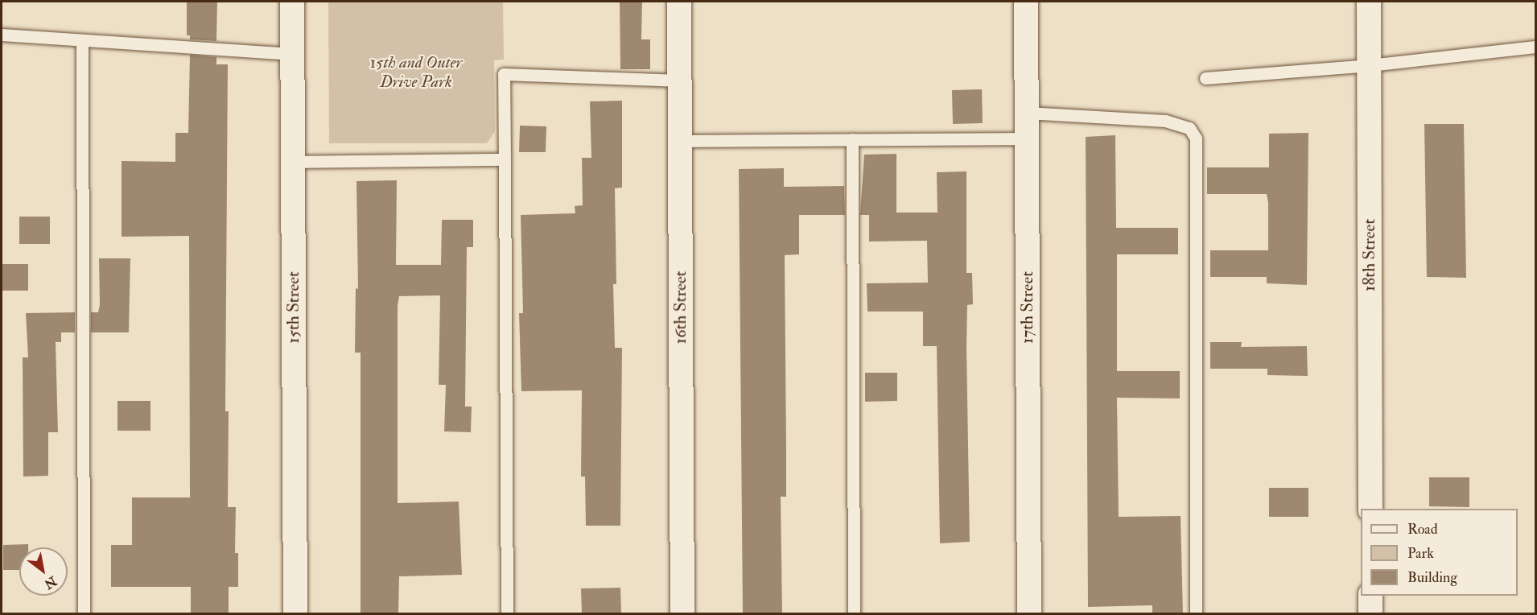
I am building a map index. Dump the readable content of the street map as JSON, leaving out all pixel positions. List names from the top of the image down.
{
  "streets": {
    "street": [
      "18th Street",
      "15th Street",
      "16th Street",
      "17th Street"
    ]
  },
  "parks": ["15th and Outer Drive Park"],
  "legend": ["Road", "Park", "Building"],
  "north": "bottom right"
}
